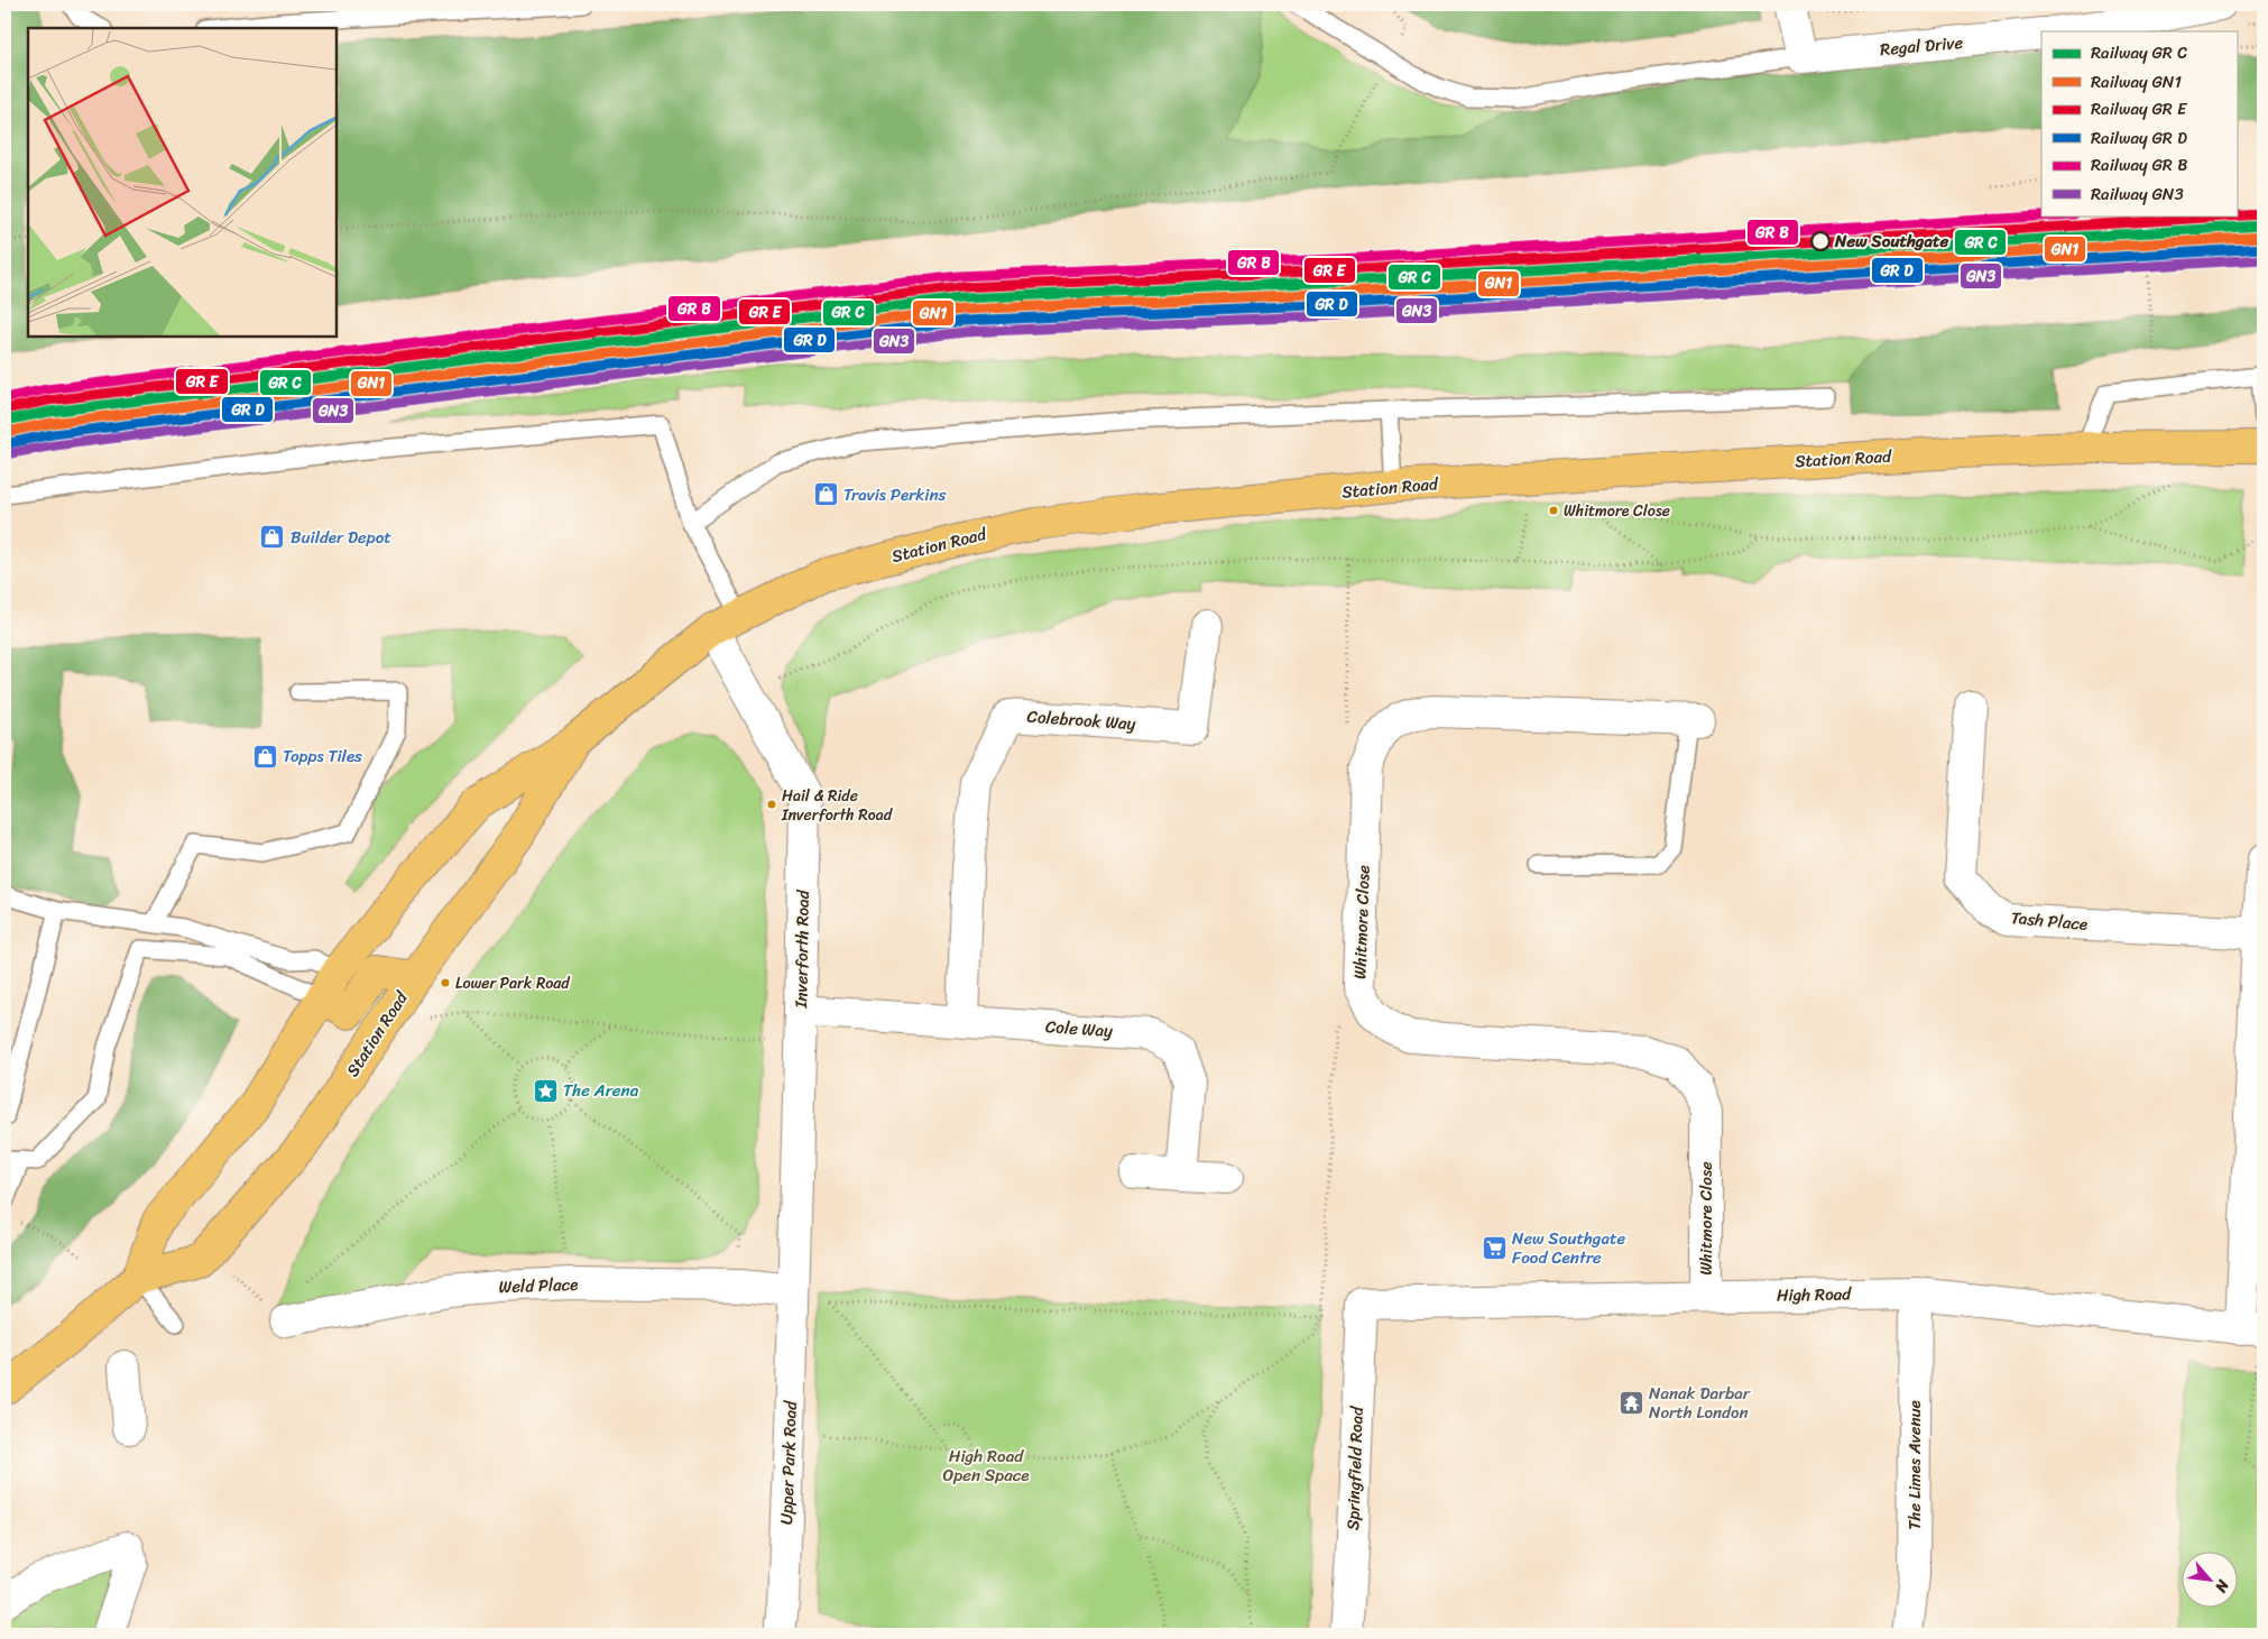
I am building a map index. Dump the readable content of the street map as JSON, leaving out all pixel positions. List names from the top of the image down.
{
  "streets": {
    "main road": ["Station Road"],
    "street": [
      "Regal Drive",
      "Colebrook Way",
      "Tash Place",
      "Whitmore Close",
      "Inverforth Road",
      "Cole Way",
      "Weld Place",
      "High Road",
      "Upper Park Road",
      "The Limes Avenue",
      "Springfield Road"
    ]
  },
  "crossings": [
    ["Station Road", "Inverforth Road"],
    ["Colebrook Way", "Cole Way"],
    ["Whitmore Close", "High Road"],
    ["Inverforth Road", "Cole Way"],
    ["Inverforth Road", "Weld Place"],
    ["Inverforth Road", "Upper Park Road"],
    ["Weld Place", "Upper Park Road"],
    ["High Road", "The Limes Avenue"],
    ["High Road", "Springfield Road"]
  ],
  "parks": ["High Road Open Space"],
  "places": {
    "other": [
      "New Southgate",
      "Whitmore Close",
      "Hail & Ride Inverforth Road",
      "Lower Park Road"
    ],
    "shop": ["Travis Perkins", "Builder Depot", "Topps Tiles"],
    "place": ["The Arena"],
    "supermarket": ["New Southgate Food Centre"],
    "temple": ["Nanak Darbar North London"]
  },
  "lines": ["rail line GN1", "rail line GN3"],
  "legend": [
    "Railway GR C",
    "Railway GN1",
    "Railway GR E",
    "Railway GR D",
    "Railway GR B",
    "Railway GN3"
  ],
  "north": "bottom right"
}
